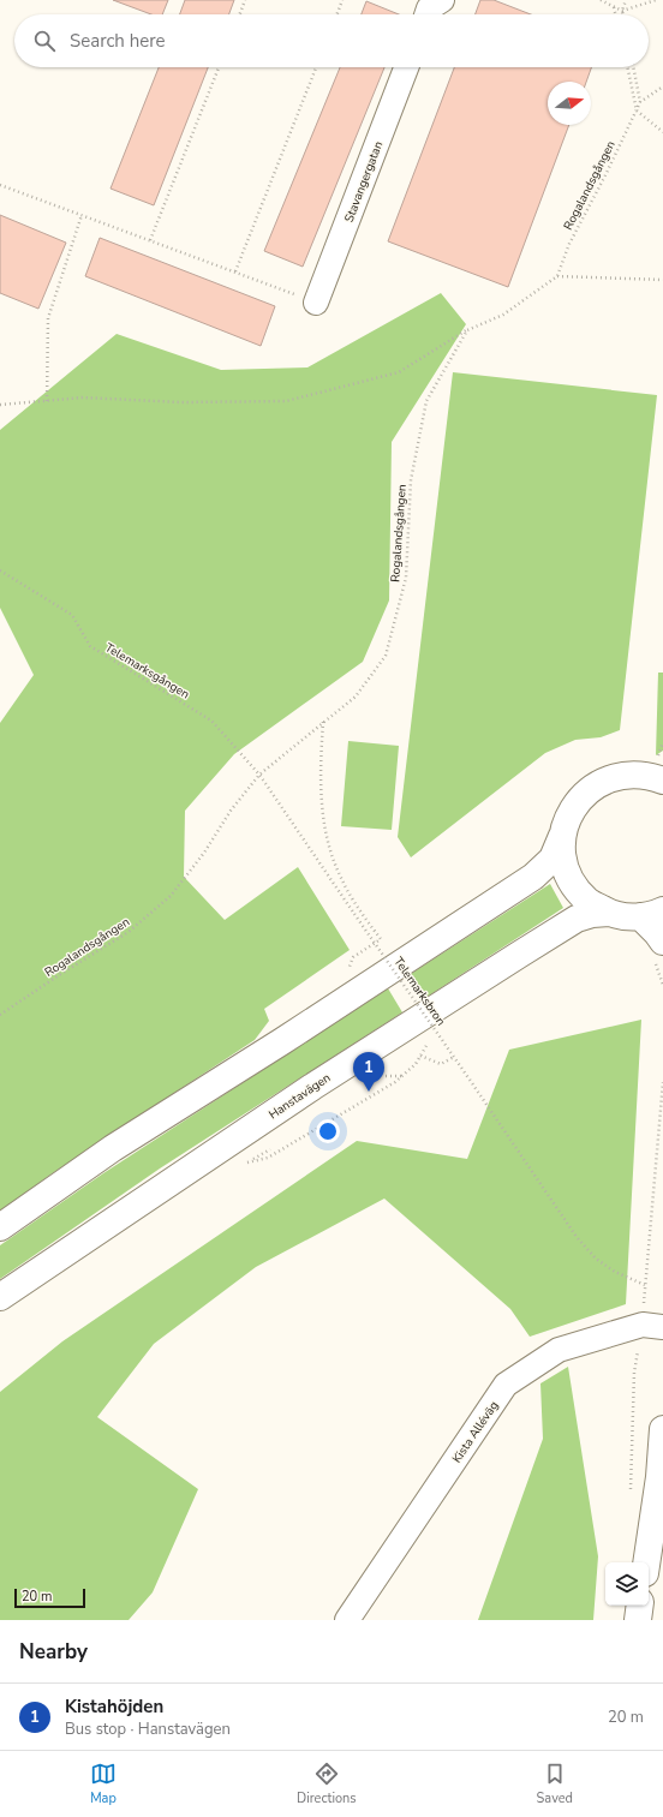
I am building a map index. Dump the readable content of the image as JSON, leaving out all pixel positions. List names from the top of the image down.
{
  "streets": {
    "main road": ["Hanstavägen"],
    "street": ["Stavangergatan", "Kista Alléväg"],
    "path": ["Rogalandsgången", "Telemarksgången", "Telemarksbron"]
  },
  "crossings": [
    ["Rogalandsgången", "Telemarksgången"],
    ["Telemarksgången", "Telemarksbron"]
  ],
  "scale_bar": "20 m",
  "north": "right",
  "page": {
    "search": "Search here",
    "pins": "1",
    "scale": "20 m",
    "heading": "Nearby",
    "list": [
      {
        "mark": "1",
        "name": "Kistahöjden",
        "note": "Bus stop · Hanstavägen",
        "value": "20 m"
      }
    ],
    "nav": ["Map", "Directions", "Saved"]
  }
}
